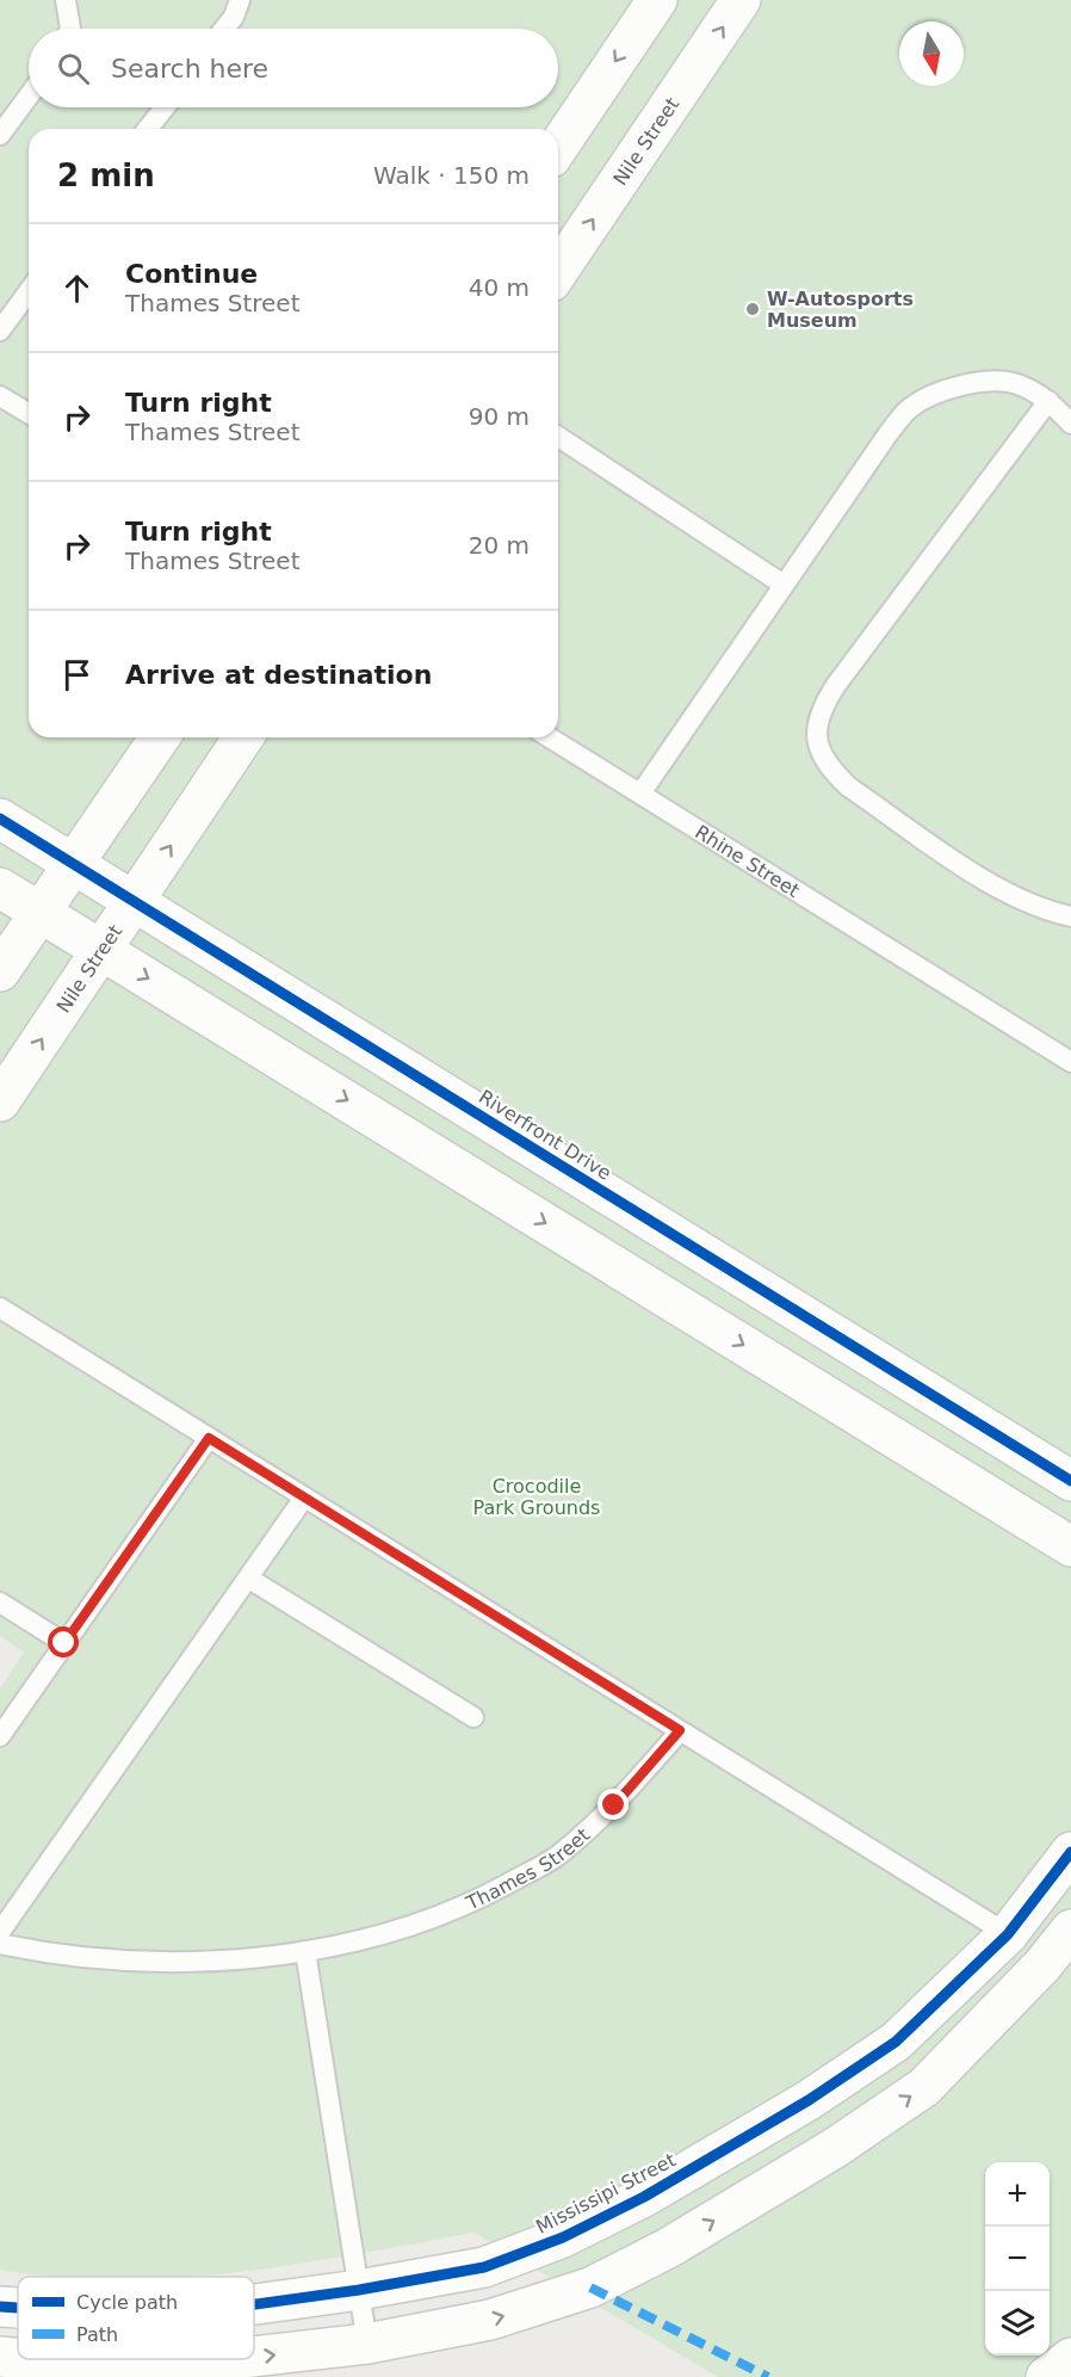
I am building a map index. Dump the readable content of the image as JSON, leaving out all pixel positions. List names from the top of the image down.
{
  "streets": {
    "street": ["Nile Street", "Riverfront Drive", "Mississipi Street"],
    "lane": ["Rhine Street", "Thames Street"]
  },
  "crossings": [
    ["Nile Street", "Riverfront Drive"]
  ],
  "parks": ["Crocodile Park Grounds"],
  "places": ["W-Autosports Museum"],
  "legend": ["Cycle path", "Path"],
  "north": "bottom",
  "page": {
    "search": "Search here",
    "heading": ["2 min", "Walk · 150 m"],
    "list": [
      ["Continue", "Thames Street", "40 m"],
      ["Turn right", "Thames Street", "90 m"],
      ["Turn right", "Thames Street", "20 m"],
      "Arrive at destination"
    ],
    "map_buttons": ["+", "−"]
  }
}
